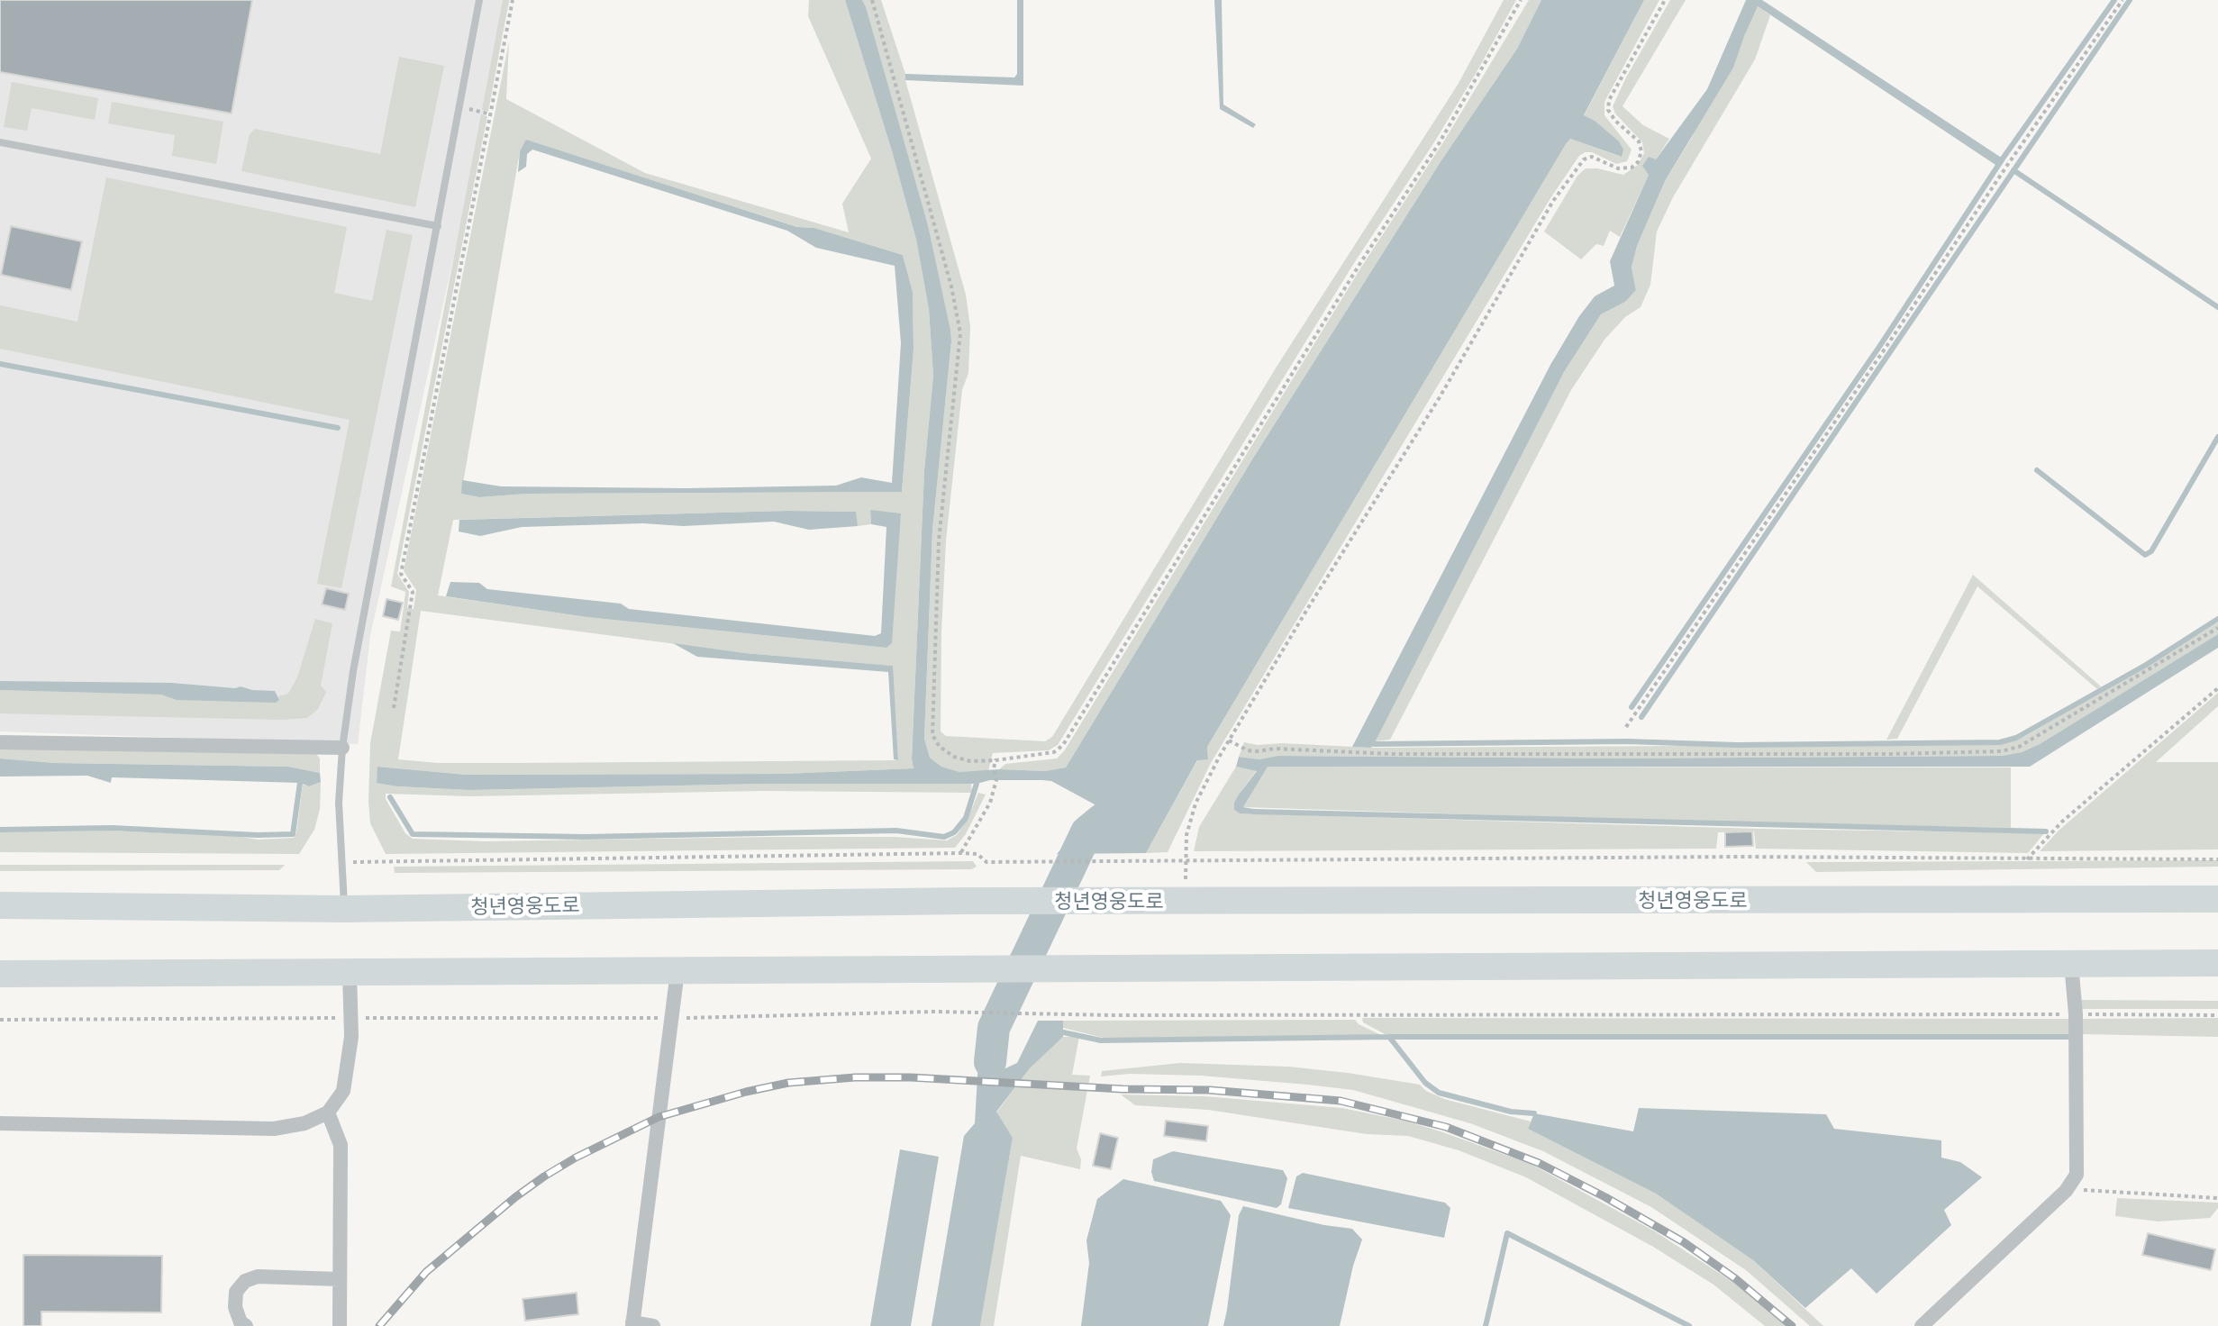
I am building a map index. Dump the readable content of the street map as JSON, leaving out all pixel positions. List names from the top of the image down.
{
  "streets": {
    "highway": ["청년영웅도로"]
  }
}
